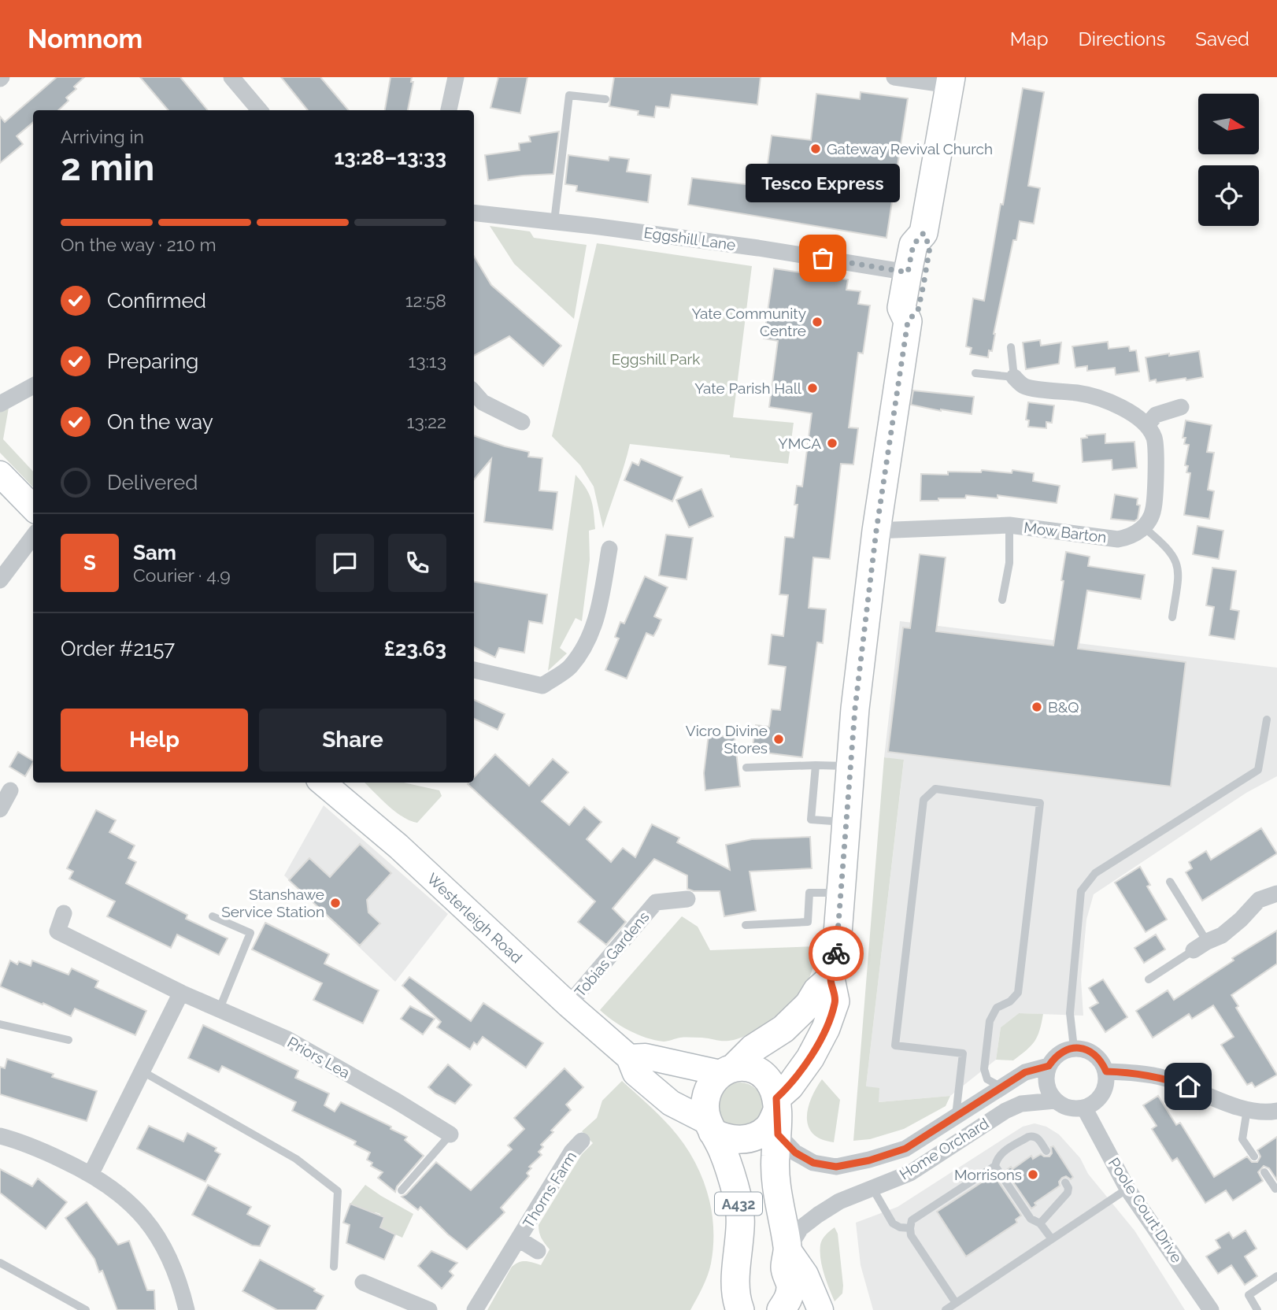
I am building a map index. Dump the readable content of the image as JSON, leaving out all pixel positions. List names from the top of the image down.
{
  "streets": {
    "main road": ["A432"],
    "street": [
      "Eggshill Lane",
      "Mow Barton",
      "Westerleigh Road",
      "Tobias Gardens",
      "Priors Lea",
      "Home Orchard",
      "Thorns Farm",
      "Poole Court Drive"
    ]
  },
  "crossings": [
    ["Westerleigh Road", "Tobias Gardens"],
    ["Westerleigh Road", "Home Orchard"],
    ["Westerleigh Road", "A432"],
    ["Home Orchard", "A432"],
    ["Home Orchard", "Poole Court Drive"]
  ],
  "parks": ["Eggshill Park"],
  "places": [
    "Gateway Revival Church",
    "Tesco Express",
    "Yate Community Centre",
    "Yate Parish Hall",
    "YMCA",
    "B&Q",
    "Vicro Divine Stores",
    "Stanshawe Service Station",
    "Morrisons"
  ],
  "north": "right",
  "page": {
    "header": "Nomnom",
    "nav": ["Map", "Directions", "Saved"],
    "heading": ["2 min", "Arriving in", "13:28–13:33"],
    "panel": [
      "Sam",
      "Courier · 4.9",
      "Order #2157",
      "£23.63"
    ],
    "bubble": "Tesco Express",
    "bar": "On the way · 210 m",
    "list": [
      ["Confirmed", "12:58"],
      ["Preparing", "13:13"],
      ["On the way", "13:22"],
      "Delivered"
    ],
    "round": "S",
    "buttons": ["Help", "Share"]
  }
}
